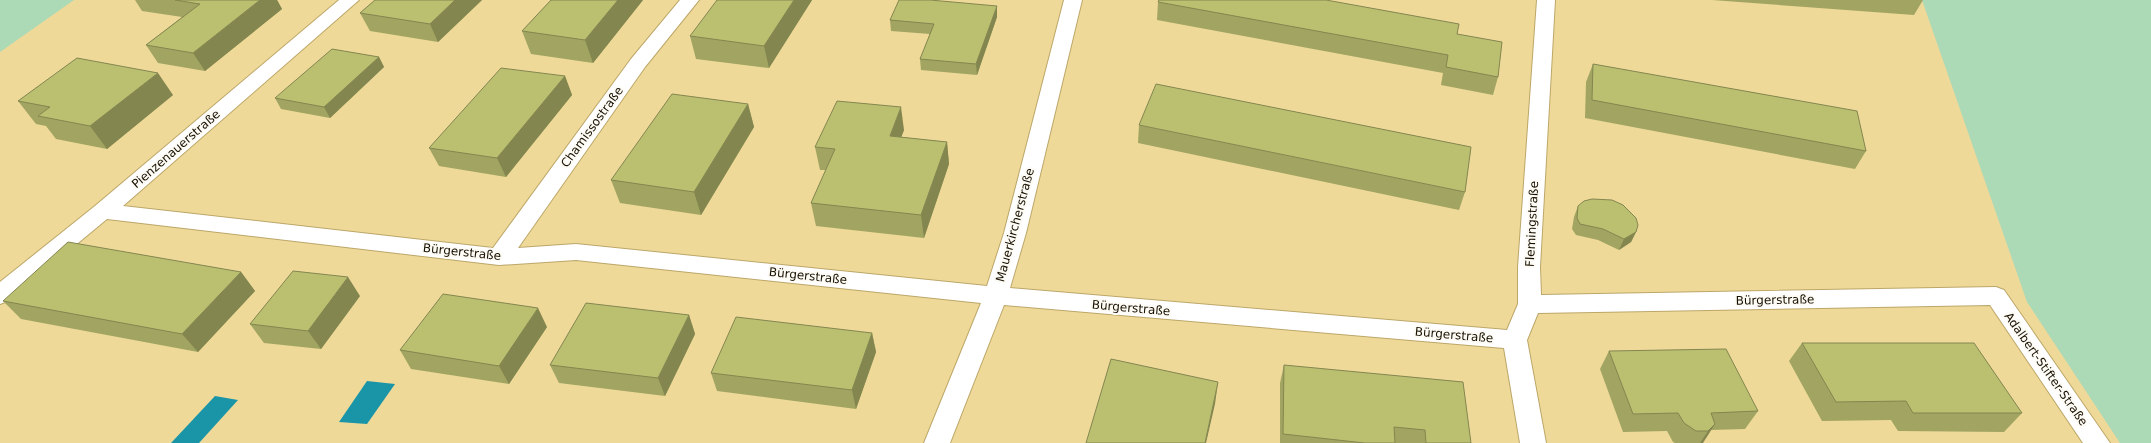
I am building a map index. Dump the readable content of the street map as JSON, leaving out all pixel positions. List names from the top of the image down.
{
  "streets": {
    "street": [
      "Chamissostraße",
      "Pienzenauerstraße",
      "Flemingstraße",
      "Mauerkircherstraße",
      "Bürgerstraße",
      "Adalbert-Stifter-Straße"
    ]
  },
  "crossings": [
    ["Chamissostraße", "Bürgerstraße"],
    ["Pienzenauerstraße", "Bürgerstraße"],
    ["Flemingstraße", "Bürgerstraße"],
    ["Mauerkircherstraße", "Bürgerstraße"],
    ["Bürgerstraße", "Adalbert-Stifter-Straße"]
  ]
}
